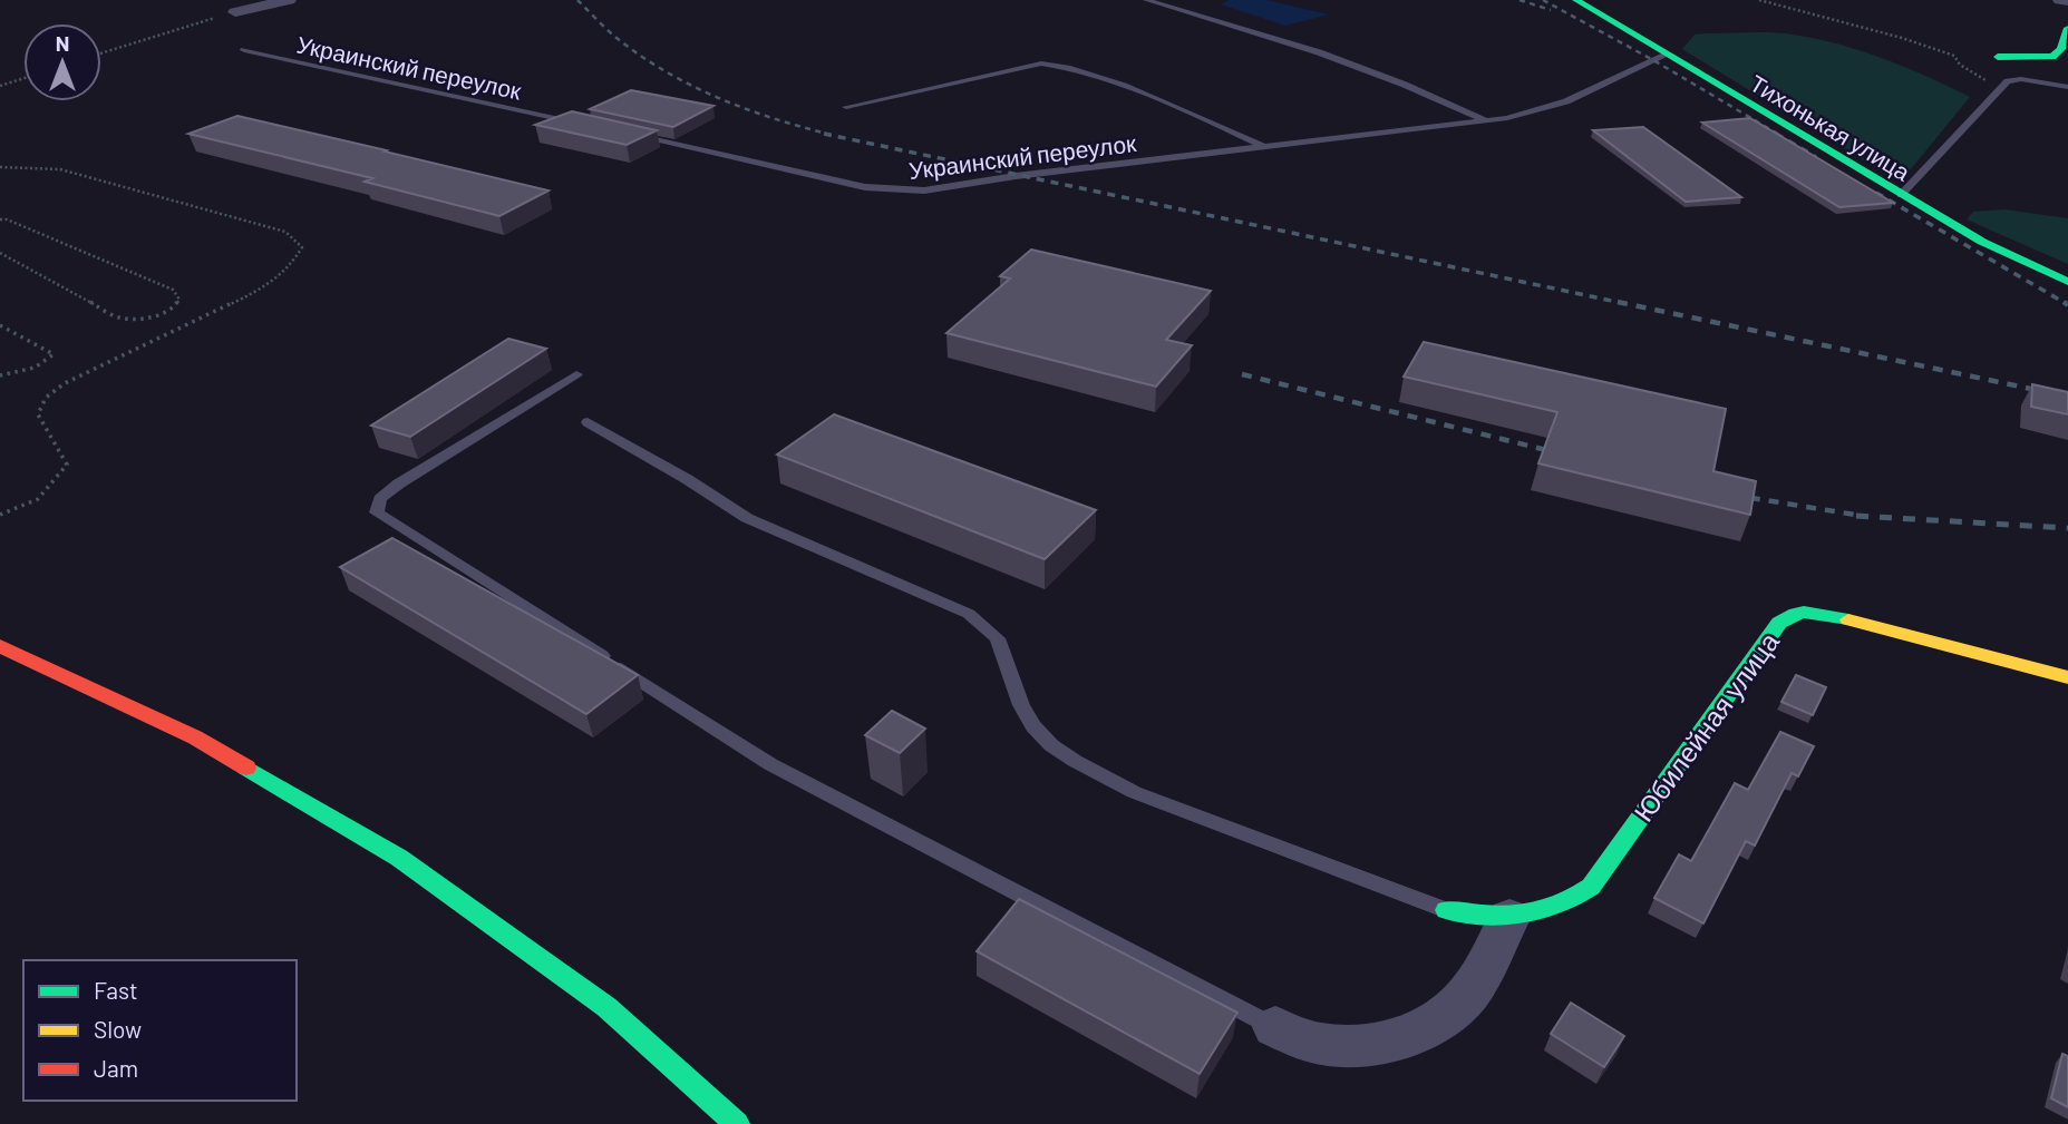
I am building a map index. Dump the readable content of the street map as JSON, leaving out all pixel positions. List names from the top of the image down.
{
  "streets": {
    "street": ["Тихонькая улица", "Юбилейная улица"],
    "lane": ["Украинский переулок"]
  },
  "crossings": [
    ["Украинский переулок", "Тихонькая улица"]
  ],
  "legend": ["Fast", "Slow", "Jam"],
  "north": "top"
}
